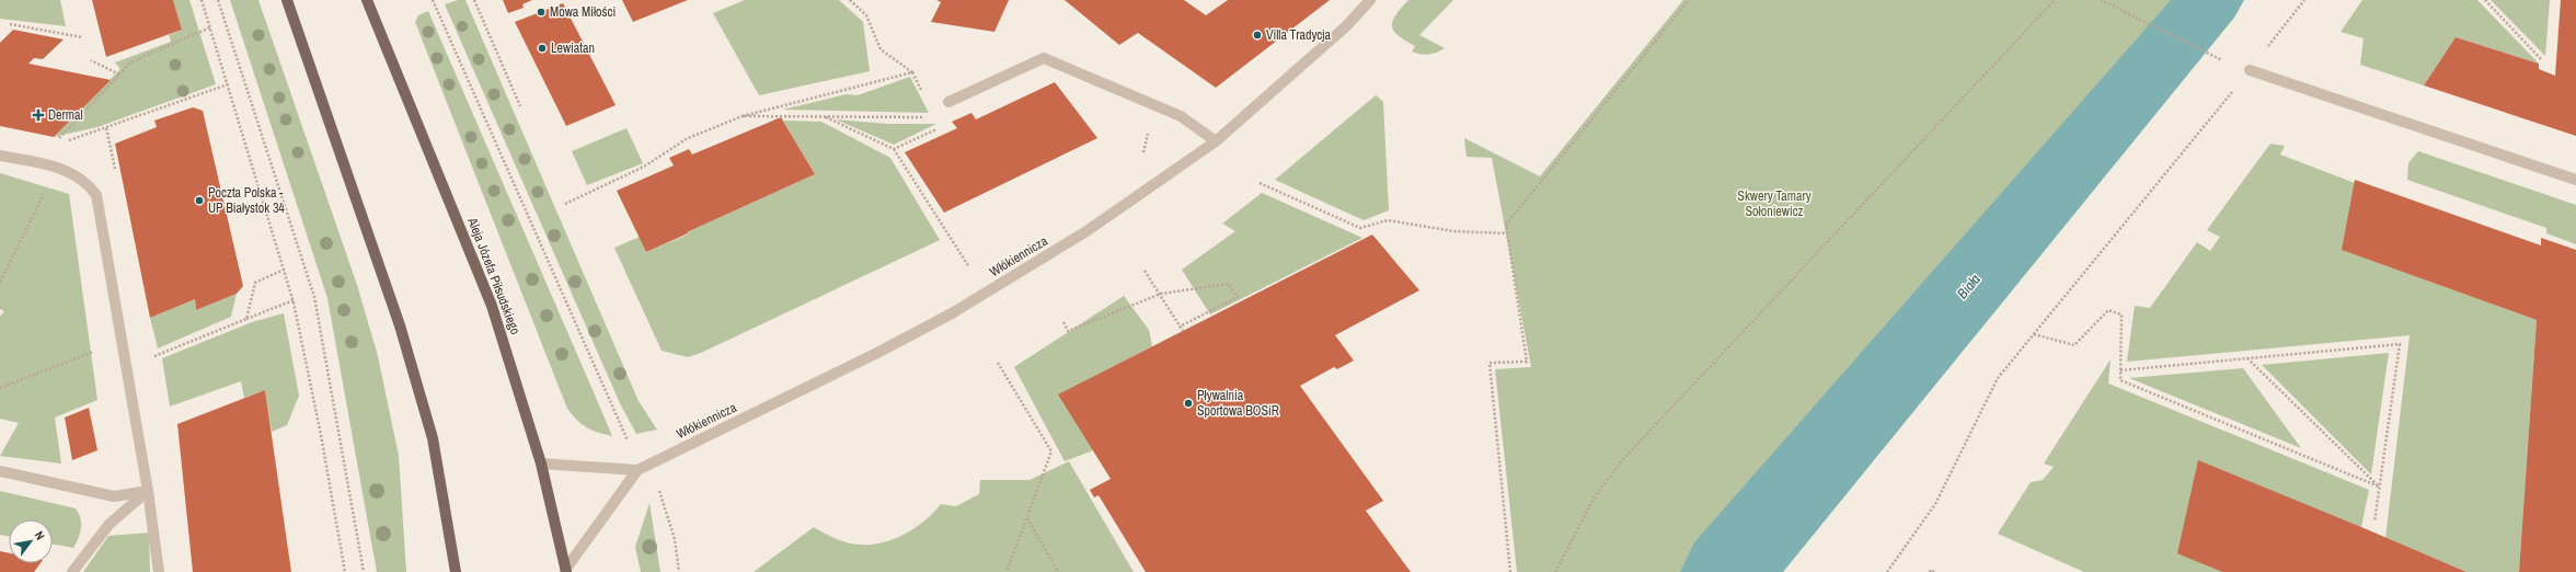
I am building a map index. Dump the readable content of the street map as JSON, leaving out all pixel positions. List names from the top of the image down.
{
  "streets": {
    "main road": ["Aleja Józefa Piłsudskiego"],
    "street": ["Włókiennicza"]
  },
  "crossings": [
    ["Włókiennicza", "Aleja Józefa Piłsudskiego"]
  ],
  "water": ["Biała"],
  "parks": ["Skwery Tamary Sołoniewicz"],
  "places": {
    "other": [
      "Mowa Miłości",
      "Villa Tradycja",
      "Lewiatan",
      "Poczta Polska - UP Białystok 34",
      "Pływalnia Sportowa BOSiR"
    ],
    "health": ["Dermal"]
  },
  "north": "top right"
}
